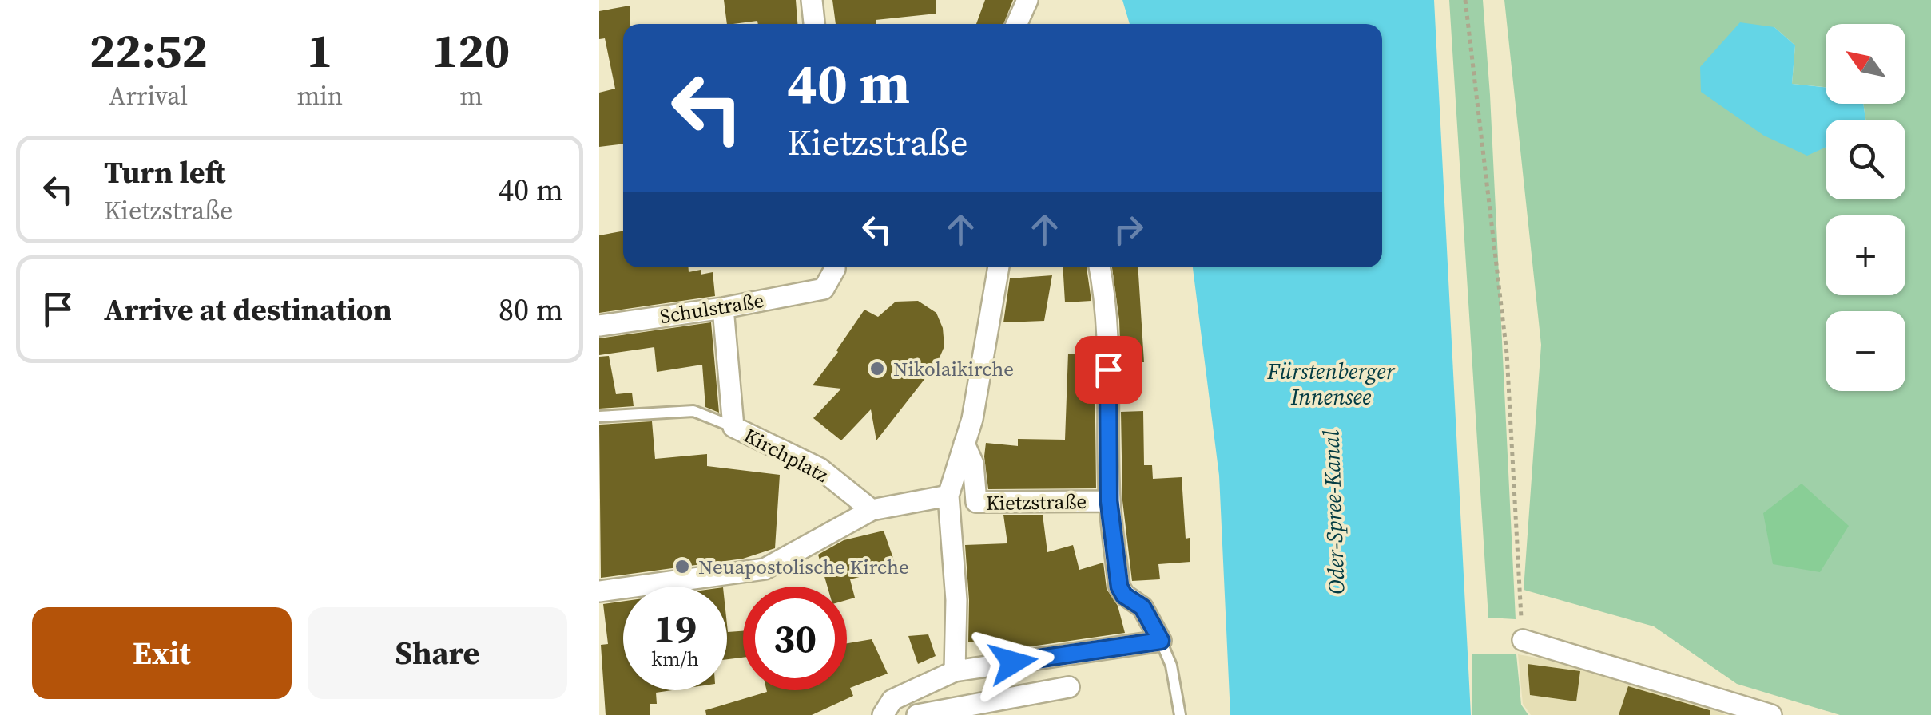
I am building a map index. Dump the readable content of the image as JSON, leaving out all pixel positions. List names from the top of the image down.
{
  "streets": {
    "street": ["Schulstraße", "Kirchplatz", "Kietzstraße"]
  },
  "crossings": [
    ["Schulstraße", "Kirchplatz"]
  ],
  "water": ["Fürstenberger Innensee", "Oder-Spree-Kanal"],
  "places": ["Nikolaikirche", "Neuapostolische Kirche"],
  "north": "top left",
  "page": {
    "eta": [
      "22:52",
      "Arrival",
      "1",
      "min",
      "120",
      "m"
    ],
    "map_buttons": ["+", "−"],
    "turn": ["40 m", "Kietzstraße"],
    "list": [
      {
        "name": "Turn left",
        "note": "Kietzstraße",
        "value": "40 m"
      },
      {
        "name": "Arrive at destination",
        "value": "80 m"
      }
    ],
    "speed": "19 km/h",
    "limit": "30",
    "buttons": ["Exit", "Share"]
  }
}
